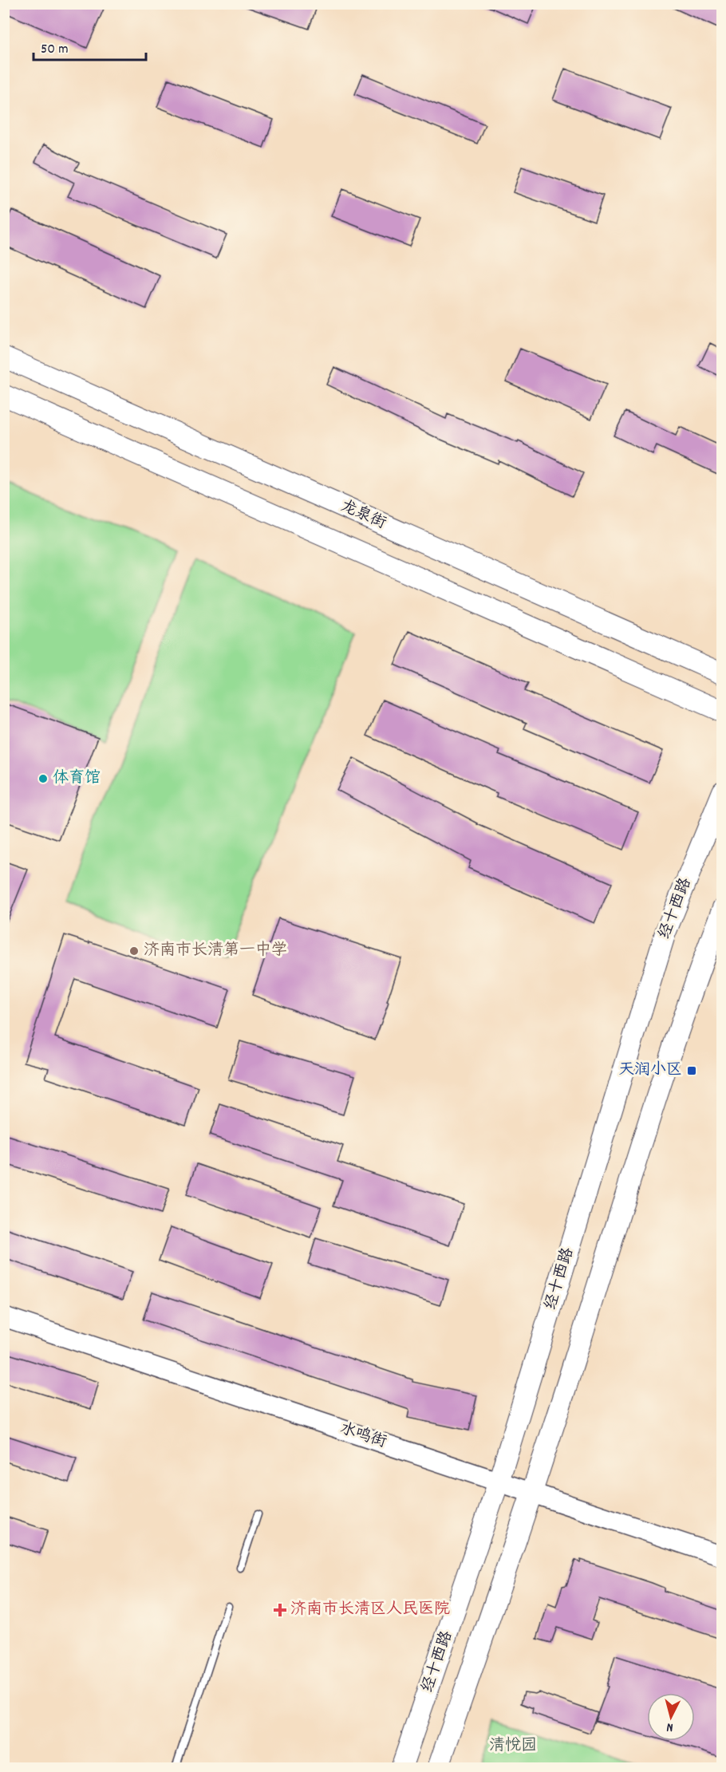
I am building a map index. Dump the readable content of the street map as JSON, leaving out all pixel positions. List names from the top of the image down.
{
  "streets": {
    "main road": ["龙泉街", "经十西路"],
    "street": ["水鸣街"]
  },
  "crossings": [
    ["经十西路", "水鸣街"]
  ],
  "parks": ["清悦园"],
  "places": {
    "other": ["体育馆", "济南市长清第一中学"],
    "transit": ["天润小区"],
    "health": ["济南市长清区人民医院"]
  },
  "scale_bar": "50 m",
  "north": "bottom"
}
